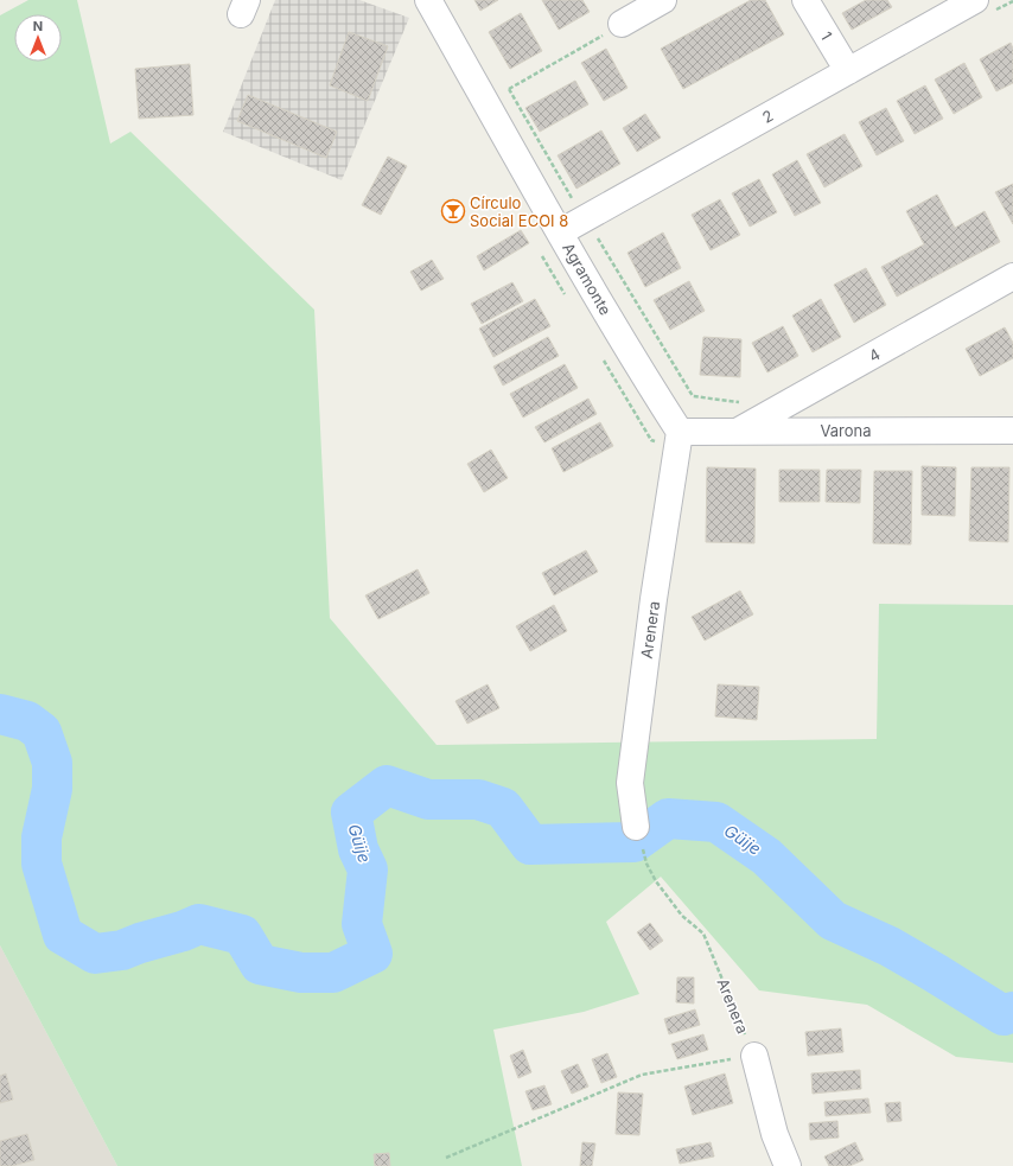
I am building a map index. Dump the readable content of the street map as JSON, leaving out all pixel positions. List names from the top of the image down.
{
  "streets": {
    "street": [
      "1",
      "2",
      "Agramonte",
      "4",
      "Varona",
      "Arenera"
    ]
  },
  "crossings": [
    ["1", "2"],
    ["2", "Agramonte"],
    ["Agramonte", "Varona"],
    ["Agramonte", "Arenera"],
    ["4", "Varona"],
    ["Varona", "Arenera"]
  ],
  "water": ["Güije"],
  "places": {
    "bar": ["Círculo Social ECOI 8"]
  },
  "north": "top"
}
